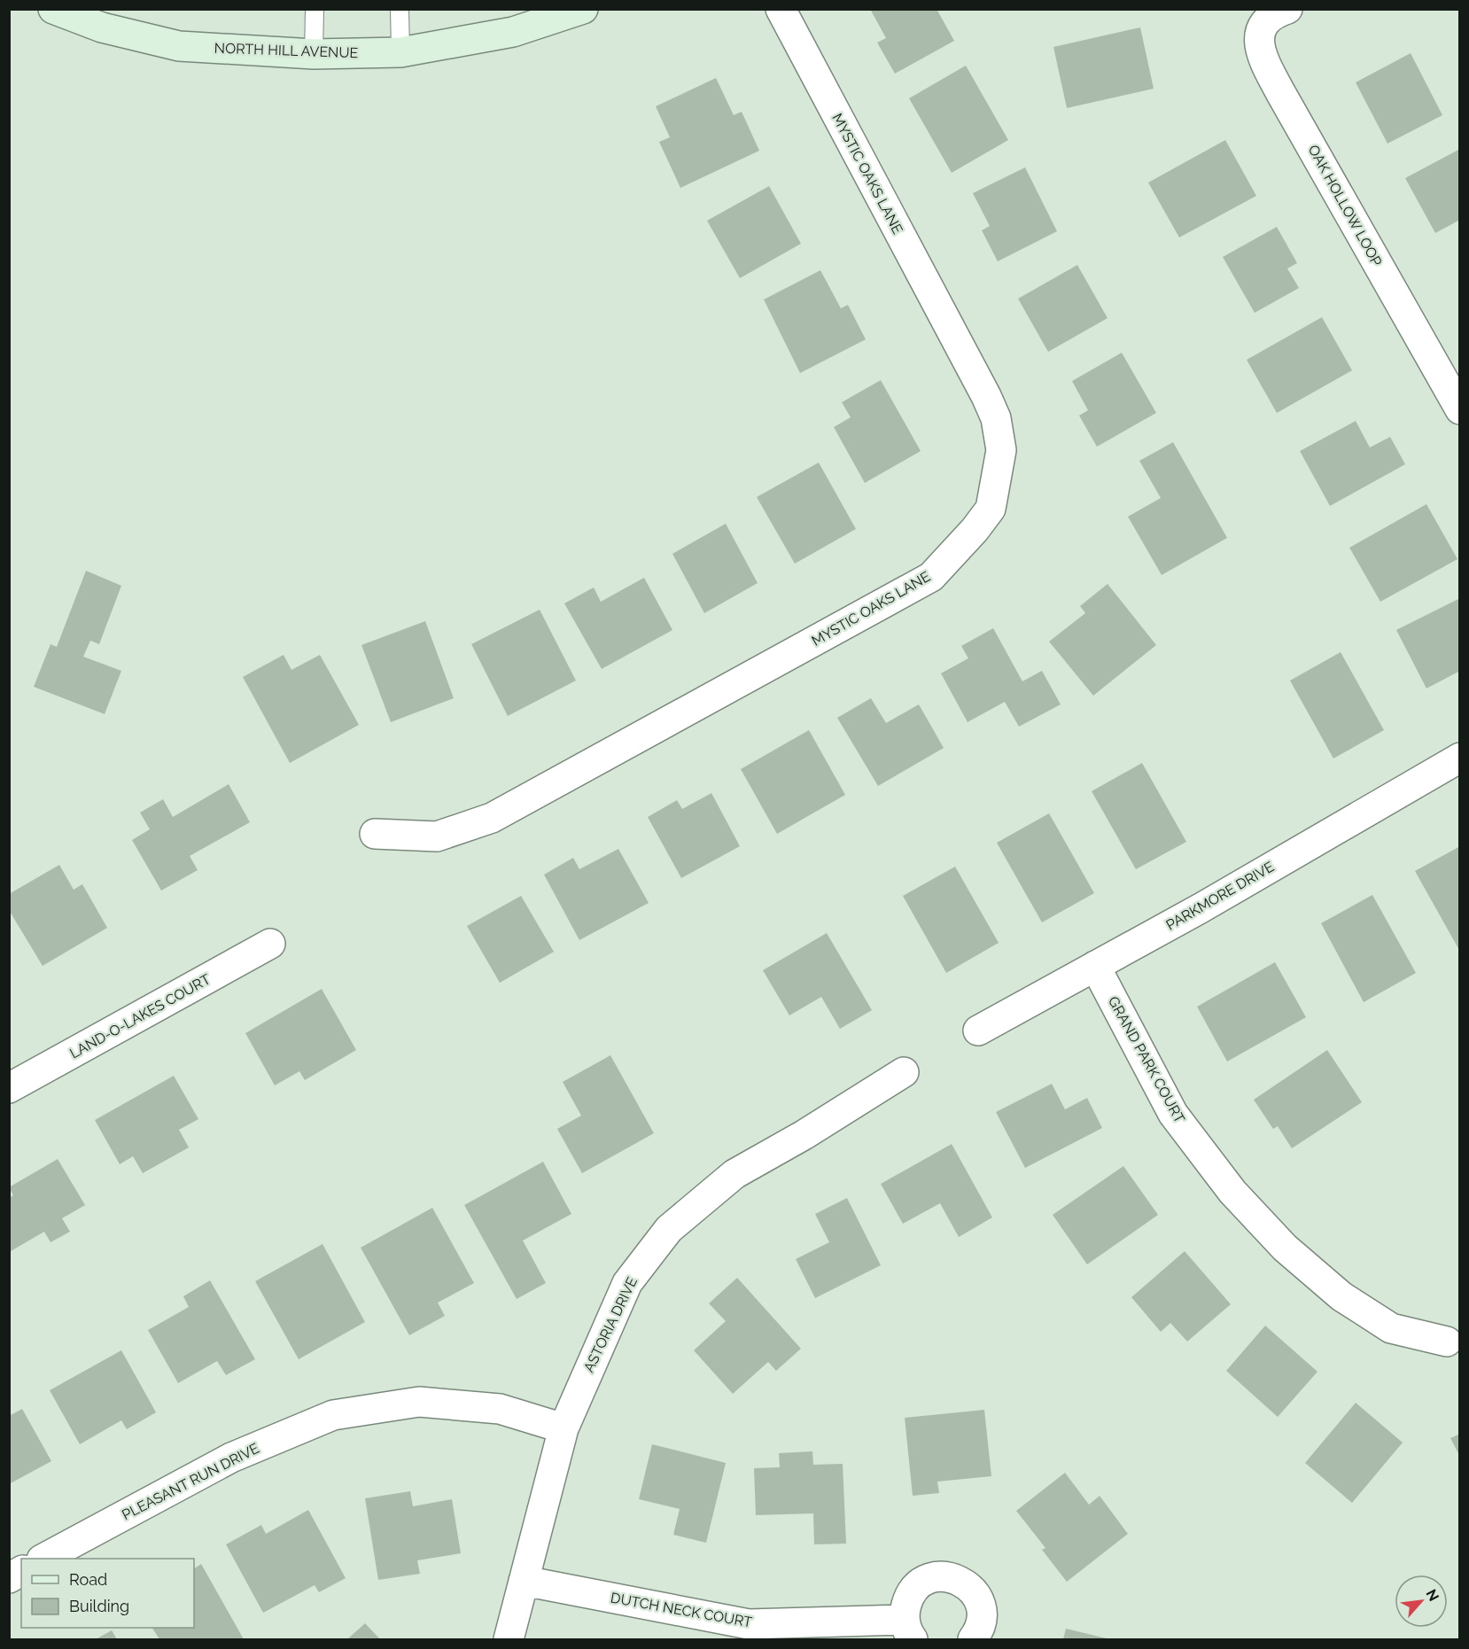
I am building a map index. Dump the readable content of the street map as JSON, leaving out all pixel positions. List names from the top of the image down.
{
  "streets": {
    "street": [
      "NORTH HILL AVENUE",
      "MYSTIC OAKS LANE",
      "OAK HOLLOW LOOP",
      "PARKMORE DRIVE",
      "LAND-O-LAKES COURT",
      "GRAND PARK COURT",
      "ASTORIA DRIVE",
      "PLEASANT RUN DRIVE",
      "DUTCH NECK COURT"
    ]
  },
  "crossings": [
    ["PARKMORE DRIVE", "GRAND PARK COURT"],
    ["ASTORIA DRIVE", "PLEASANT RUN DRIVE"],
    ["ASTORIA DRIVE", "DUTCH NECK COURT"]
  ],
  "legend": ["Road", "Building"],
  "north": "top right"
}
